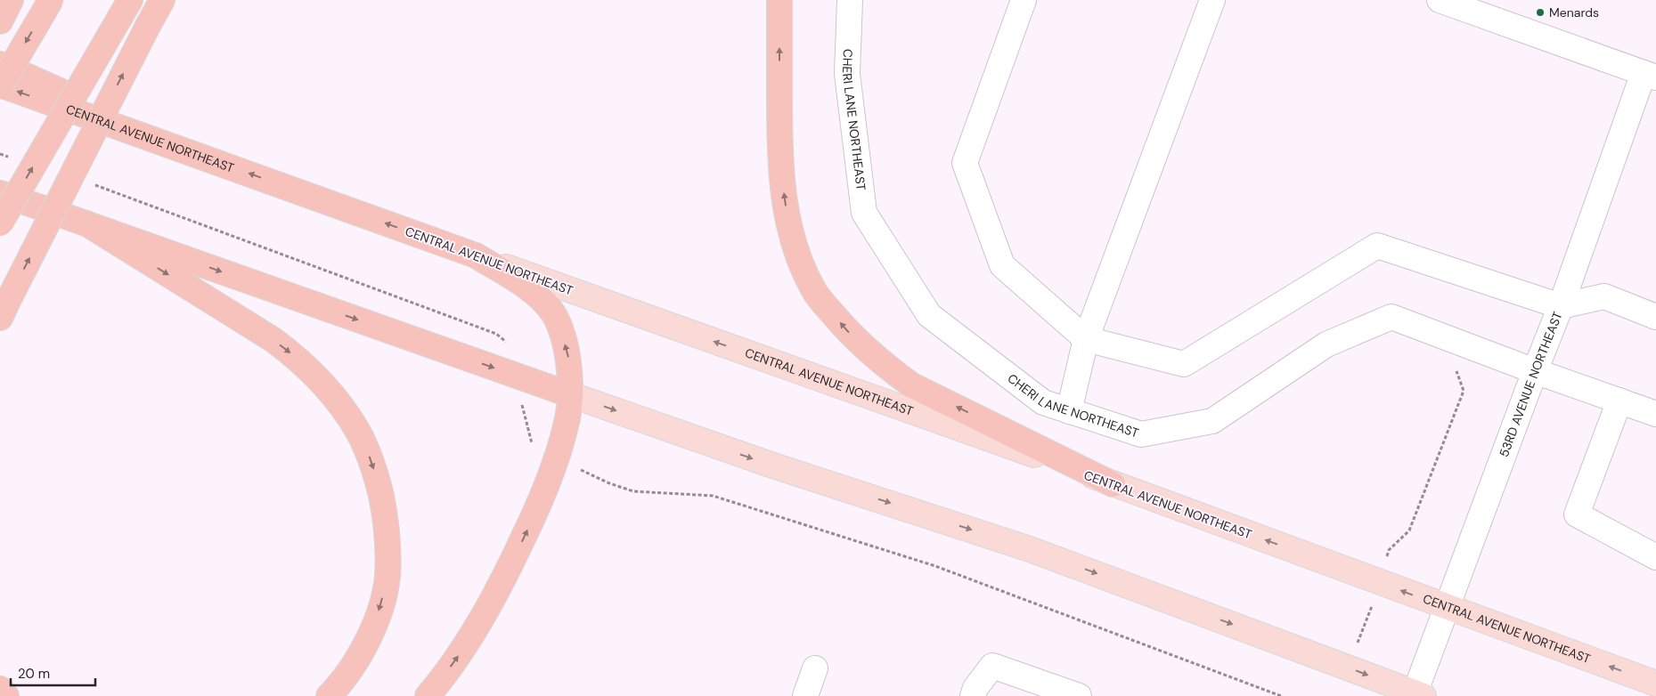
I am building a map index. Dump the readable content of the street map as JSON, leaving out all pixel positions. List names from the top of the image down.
{
  "streets": {
    "highway": ["CENTRAL AVENUE NORTHEAST"],
    "street": ["CHERI LANE NORTHEAST", "53RD AVENUE NORTHEAST"]
  },
  "crossings": [
    ["CHERI LANE NORTHEAST", "53RD AVENUE NORTHEAST"],
    ["CENTRAL AVENUE NORTHEAST", "53RD AVENUE NORTHEAST"]
  ],
  "places": ["Menards"],
  "scale_bar": "20 m"
}
